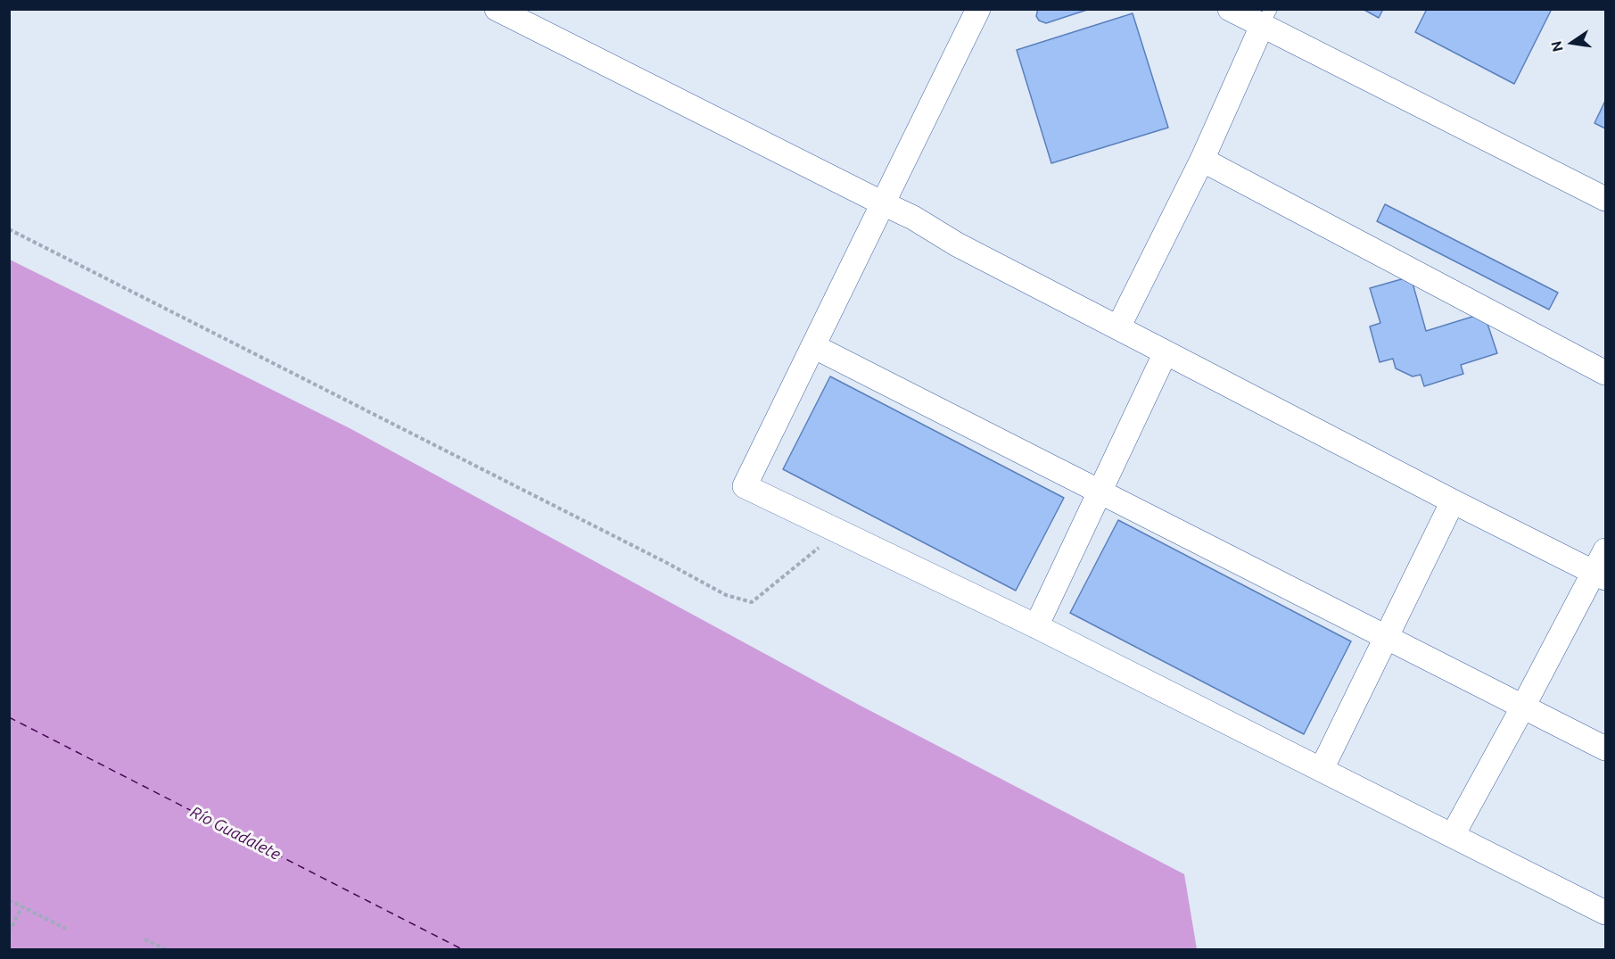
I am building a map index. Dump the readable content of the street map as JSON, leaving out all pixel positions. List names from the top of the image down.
{
  "water": ["Río Guadalete"],
  "north": "left"
}
